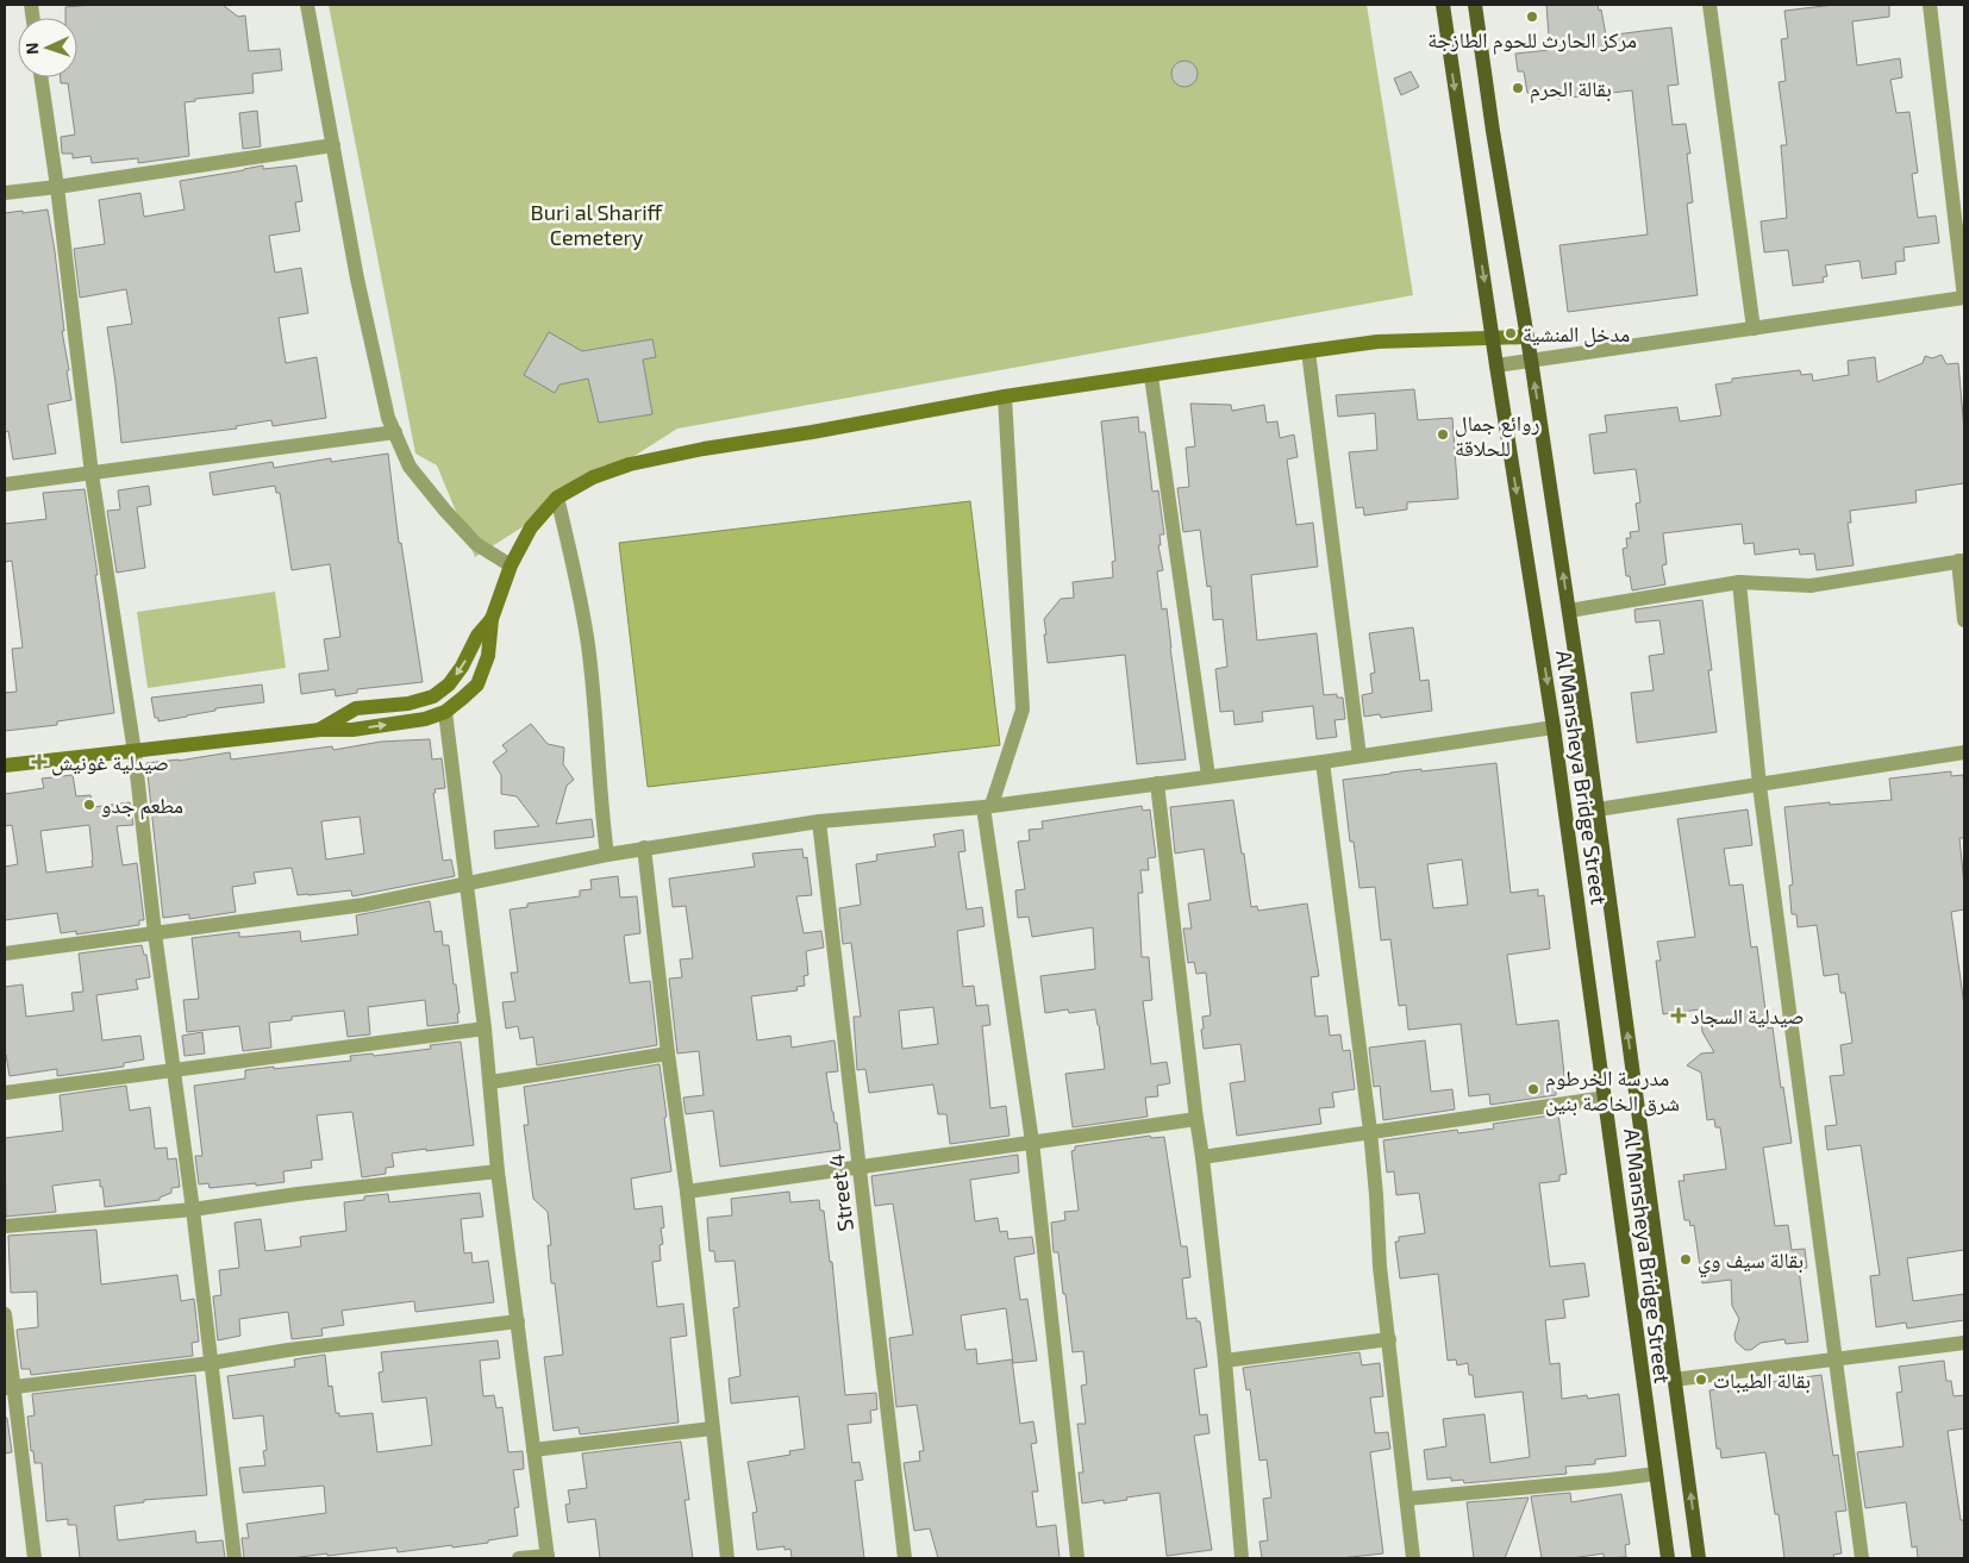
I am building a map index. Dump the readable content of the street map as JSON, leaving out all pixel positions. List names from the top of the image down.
{
  "streets": {
    "main road": ["Al Mansheya Bridge Street"],
    "street": ["Street 4"]
  },
  "parks": ["Buri al Shariff Cemetery"],
  "places": {
    "other": [
      "مركز الحارث للحوم الطازجة",
      "بقالة الحرم",
      "مدخل المنشية",
      "روائع جمال للحلاقة",
      "مطعم جدو",
      "مدرسة الخرطوم شرق الخاصة بنين",
      "بقالة سيف وي",
      "بقالة الطيبات"
    ],
    "health": ["صيدلية غونيش", "صيدلية السجاد"]
  },
  "north": "left"
}
